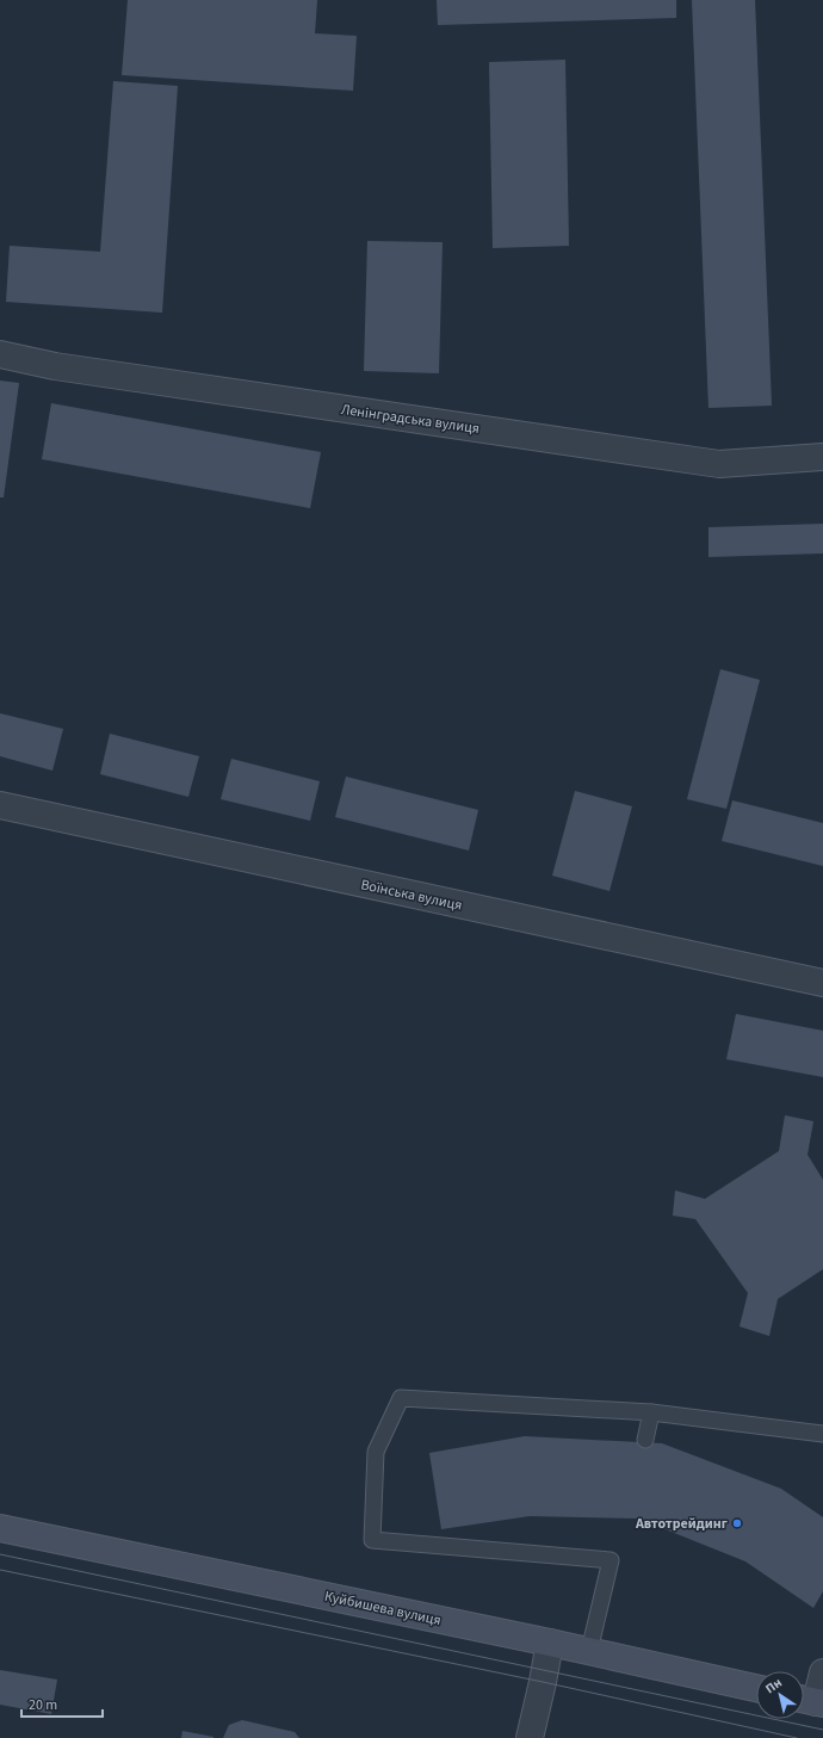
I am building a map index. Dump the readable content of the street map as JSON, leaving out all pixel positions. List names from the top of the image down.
{
  "streets": {
    "main road": ["Куйбишева вулиця"],
    "street": ["Ленінградська вулиця", "Воїнська вулиця"]
  },
  "places": ["Автотрейдинг"],
  "scale_bar": "20 m",
  "north": "top left"
}
